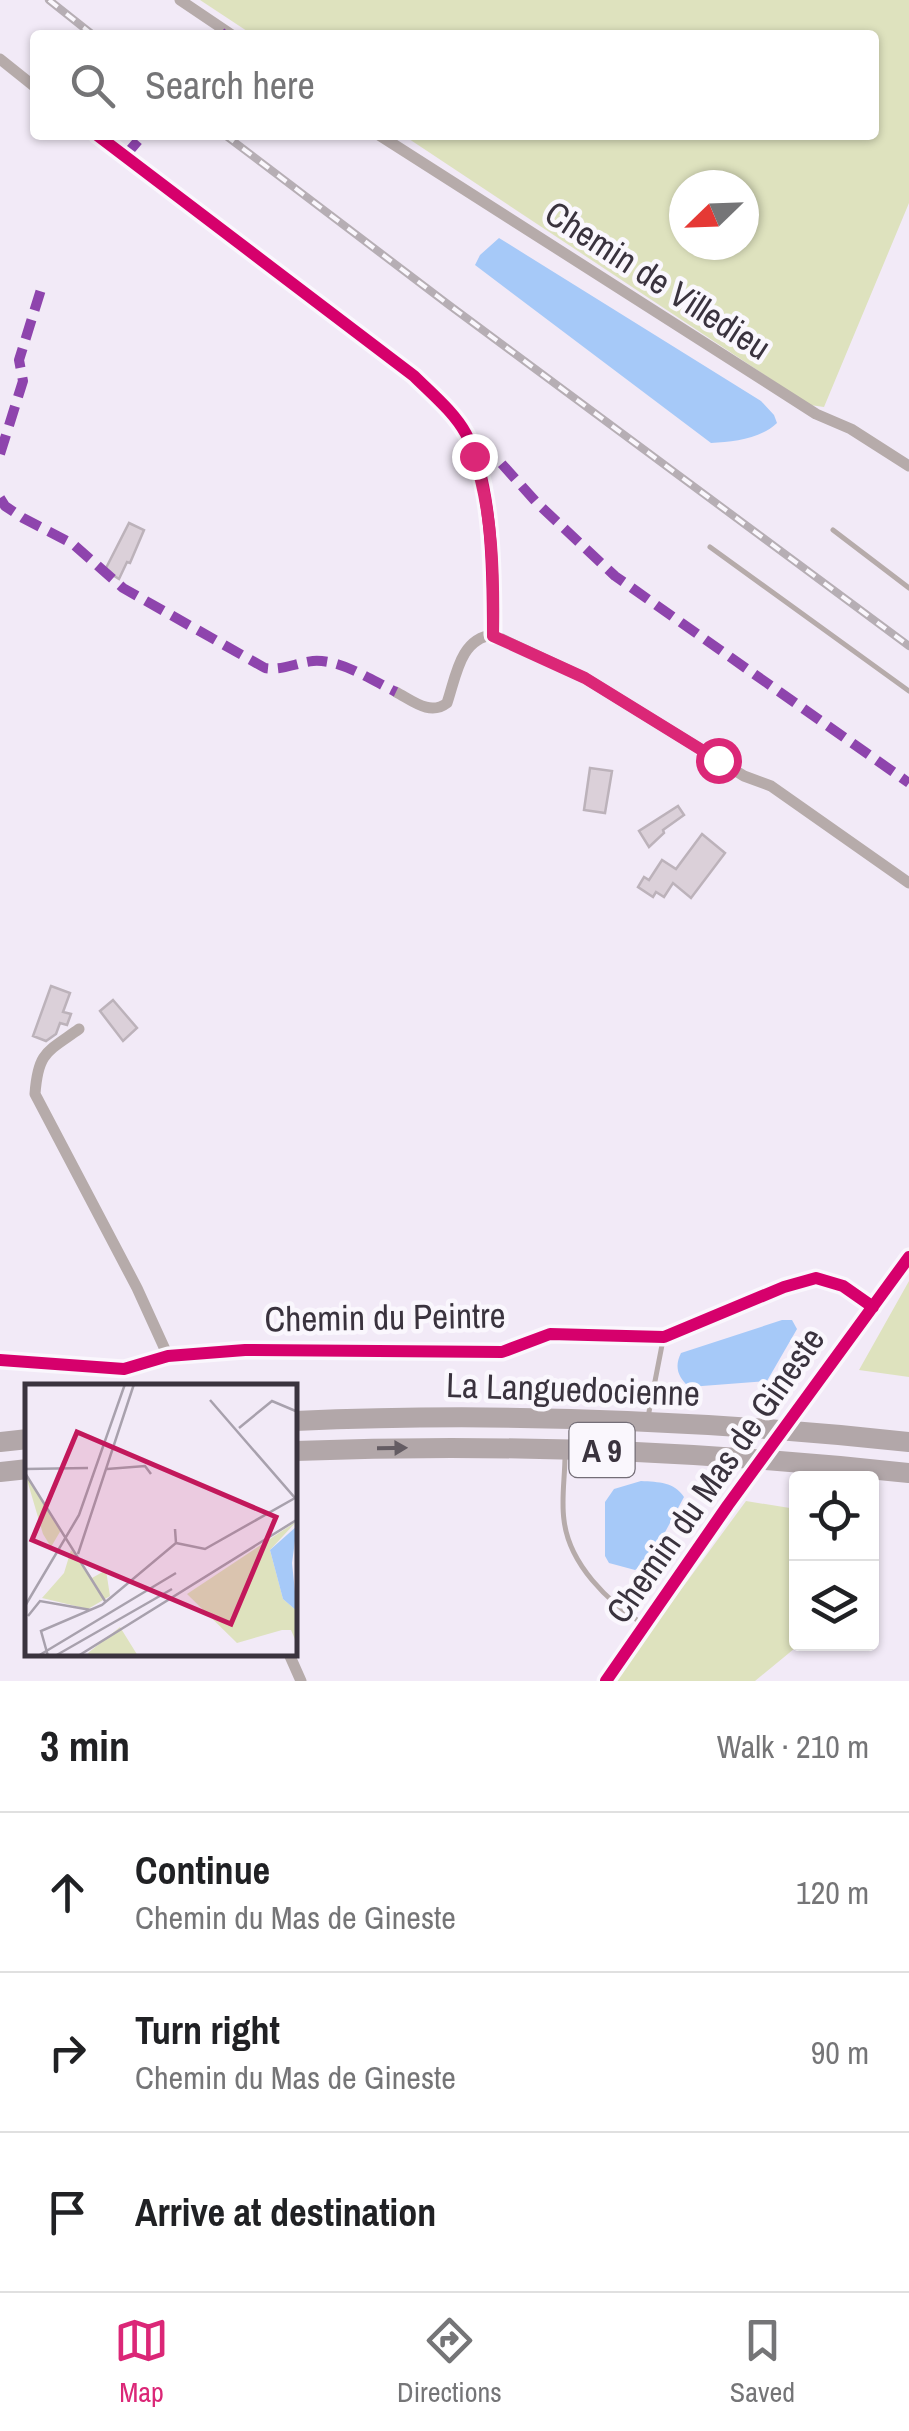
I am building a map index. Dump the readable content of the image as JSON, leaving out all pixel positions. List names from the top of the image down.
{
  "streets": {
    "highway": ["La Languedocienne", "A 9"],
    "street": ["Chemin de Villedieu", "Chemin du Peintre", "Chemin du Mas de Gineste"]
  },
  "crossings": [
    ["Chemin du Peintre", "Chemin du Mas de Gineste"]
  ],
  "north": "bottom left",
  "page": {
    "search": "Search here",
    "heading": ["3 min", "Walk · 210 m"],
    "list": [
      ["Continue", "Chemin du Mas de Gineste", "120 m"],
      ["Turn right", "Chemin du Mas de Gineste", "90 m"],
      "Arrive at destination"
    ],
    "nav": ["Map", "Directions", "Saved"]
  }
}
